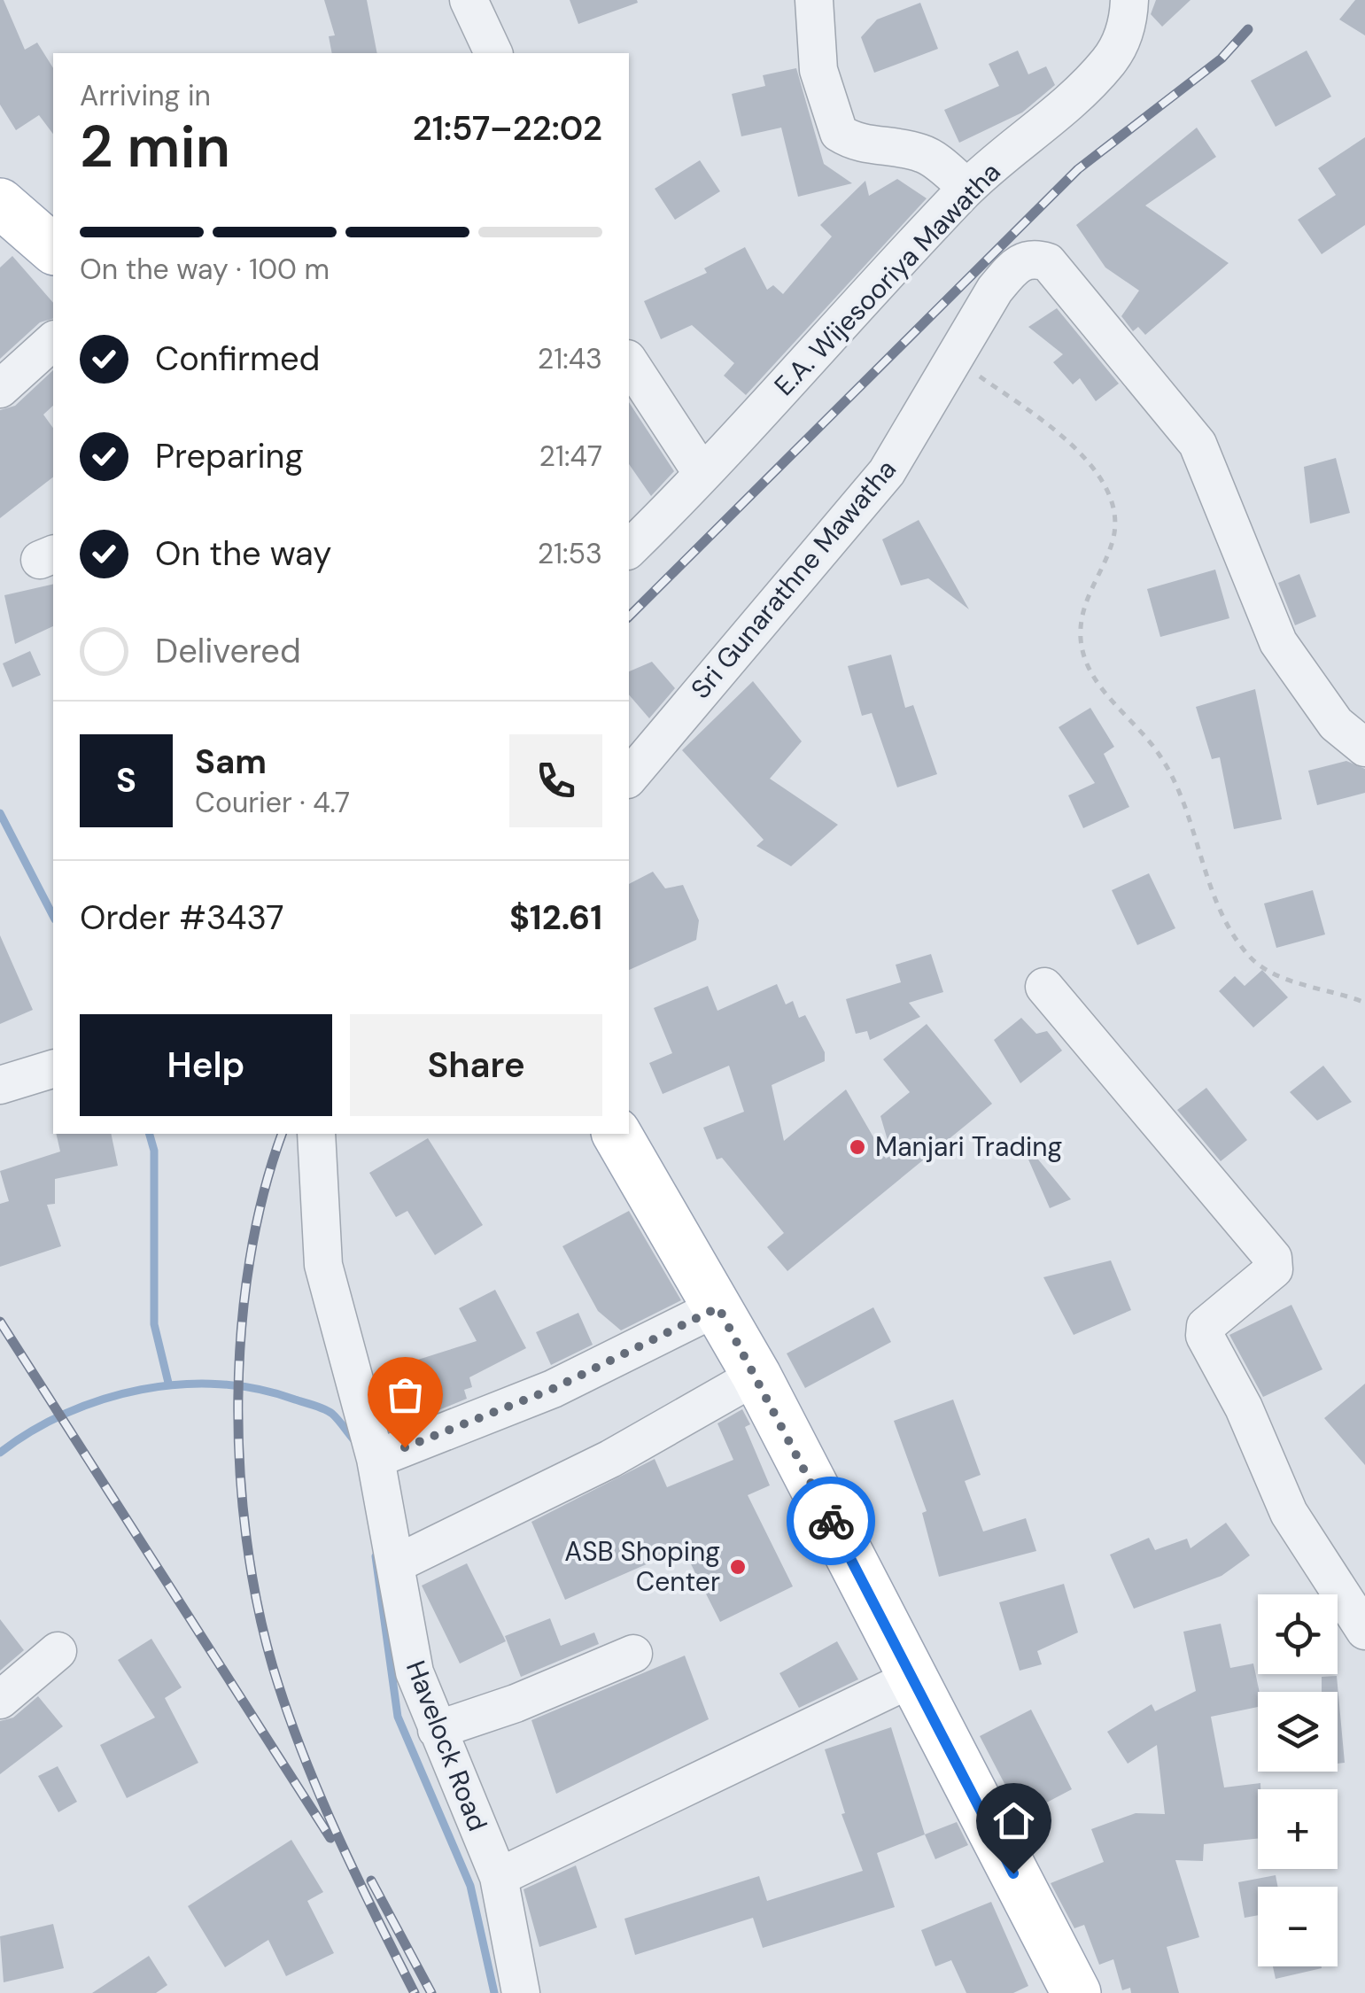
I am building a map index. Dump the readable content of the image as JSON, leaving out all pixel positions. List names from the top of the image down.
{
  "streets": {
    "street": ["E.A. Wijesooriya Mawatha", "Sri Gunarathne Mawatha", "Havelock Road"]
  },
  "places": ["Manjari Trading", "ASB Shoping Center"],
  "page": {
    "heading": ["2 min", "Arriving in", "21:57–22:02"],
    "panel": [
      "Sam",
      "Courier · 4.7",
      "Order #3437",
      "$12.61"
    ],
    "bar": "On the way · 100 m",
    "list": [
      ["Confirmed", "21:43"],
      ["Preparing", "21:47"],
      ["On the way", "21:53"],
      "Delivered"
    ],
    "round": "S",
    "buttons": ["Help", "Share"],
    "map_buttons": ["+", "−"]
  }
}
